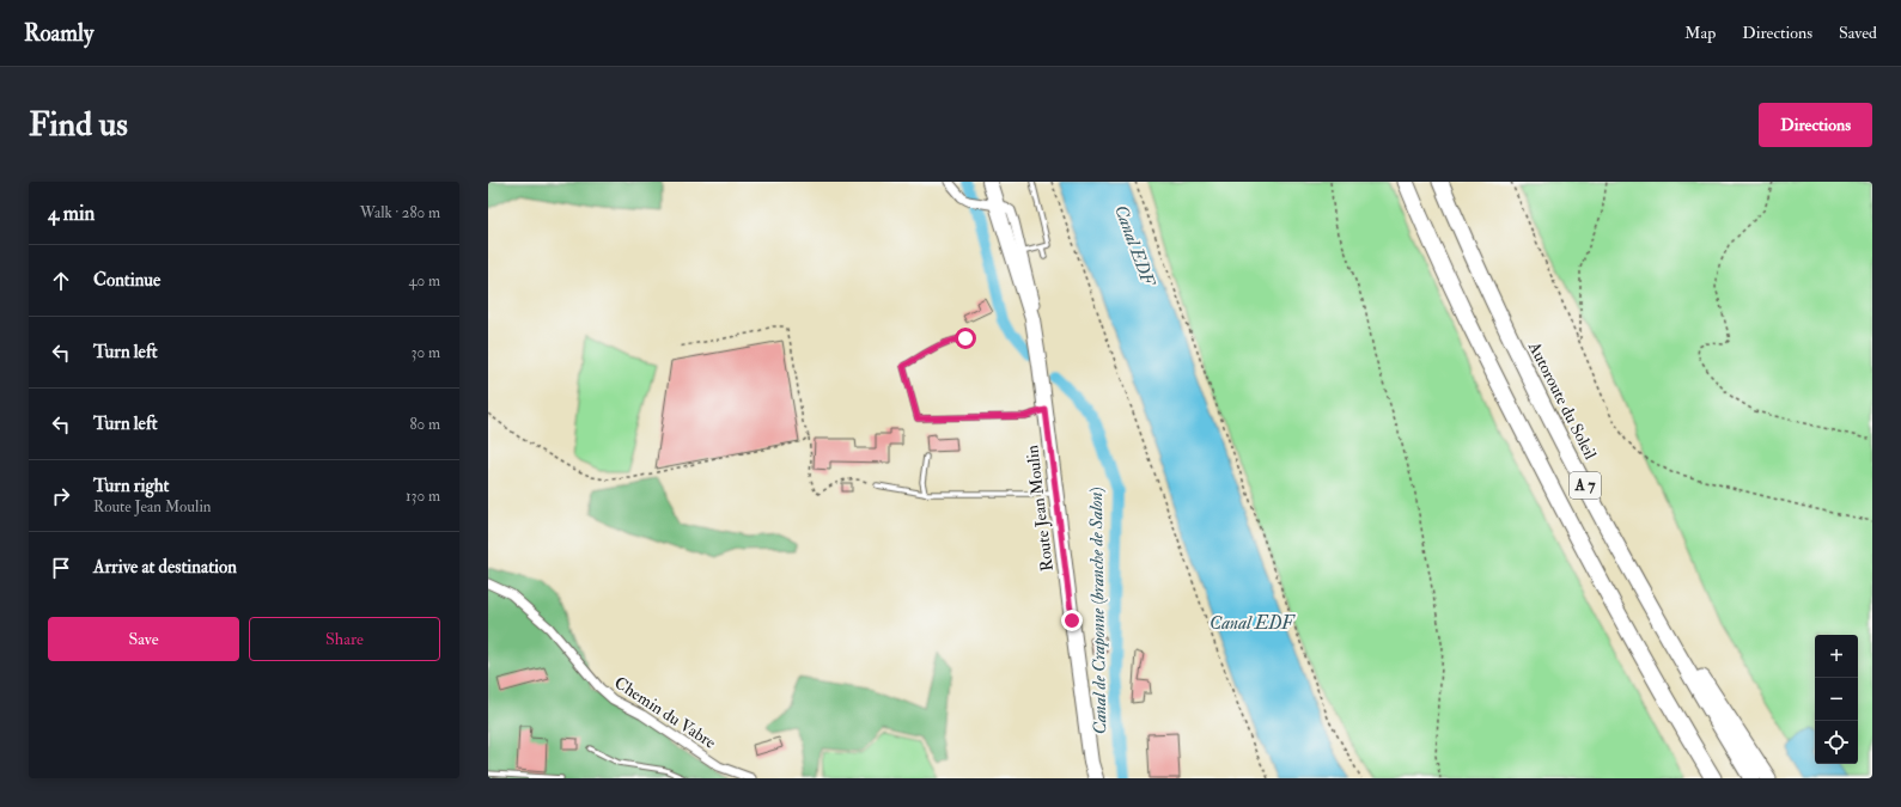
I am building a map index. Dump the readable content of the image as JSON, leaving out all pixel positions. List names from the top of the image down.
{
  "streets": {
    "highway": ["Autoroute du Soleil", "A 7"],
    "main road": ["Route Jean Moulin"],
    "street": ["Chemin du Vabre"]
  },
  "water": ["Canal EDF", "Canal de Craponne (branche de Salon)"],
  "page": {
    "header": "Roamly",
    "nav": ["Map", "Directions", "Saved"],
    "buttons": [
      "Directions",
      ["Save", "Share"]
    ],
    "title": "Find us",
    "heading": ["4 min", "Walk · 280 m"],
    "list": [
      ["Continue", "40 m"],
      ["Turn left", "30 m"],
      ["Turn left", "80 m"],
      ["Turn right", "Route Jean Moulin", "130 m"],
      "Arrive at destination"
    ],
    "map_buttons": ["+", "−"]
  }
}
